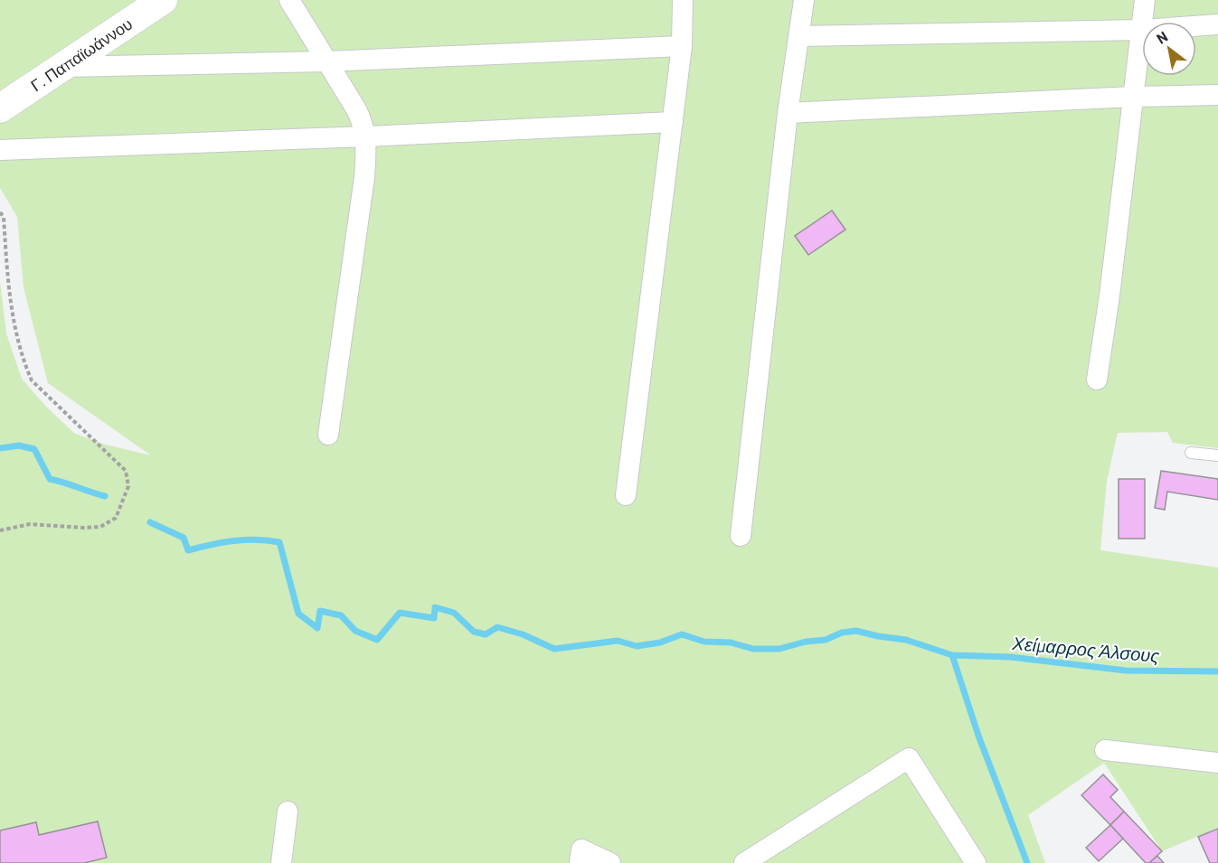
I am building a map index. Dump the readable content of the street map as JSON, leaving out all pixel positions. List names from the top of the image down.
{
  "streets": {
    "street": ["Γ. Παπαϊωάννου"]
  },
  "water": ["Χείμαρρος Άλσους"],
  "north": "top left"
}
